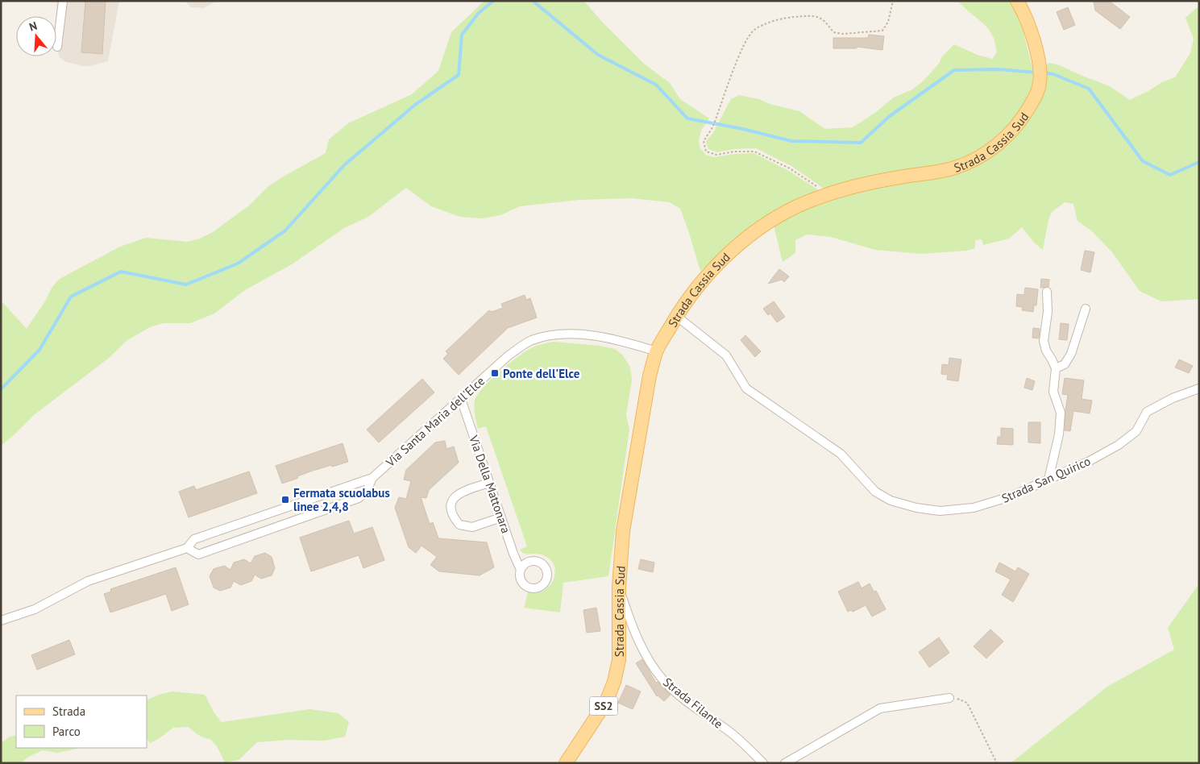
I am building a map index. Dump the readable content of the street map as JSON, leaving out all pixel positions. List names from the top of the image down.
{
  "streets": {
    "main road": ["Strada Cassia Sud", "SS2"],
    "street": [
      "Via Santa Maria dell'Elce",
      "Strada San Quirico",
      "Via Della Mattonara",
      "Strada Filante"
    ]
  },
  "crossings": [
    ["Strada Cassia Sud", "Via Santa Maria dell'Elce"],
    ["Strada Cassia Sud", "Strada San Quirico"],
    ["Strada Cassia Sud", "Strada Filante"],
    ["Via Santa Maria dell'Elce", "Via Della Mattonara"]
  ],
  "places": {
    "transit": ["Ponte dell'Elce", "Fermata scuolabus linee 2,4,8"]
  },
  "legend": ["Strada", "Parco"],
  "north": "top"
}
